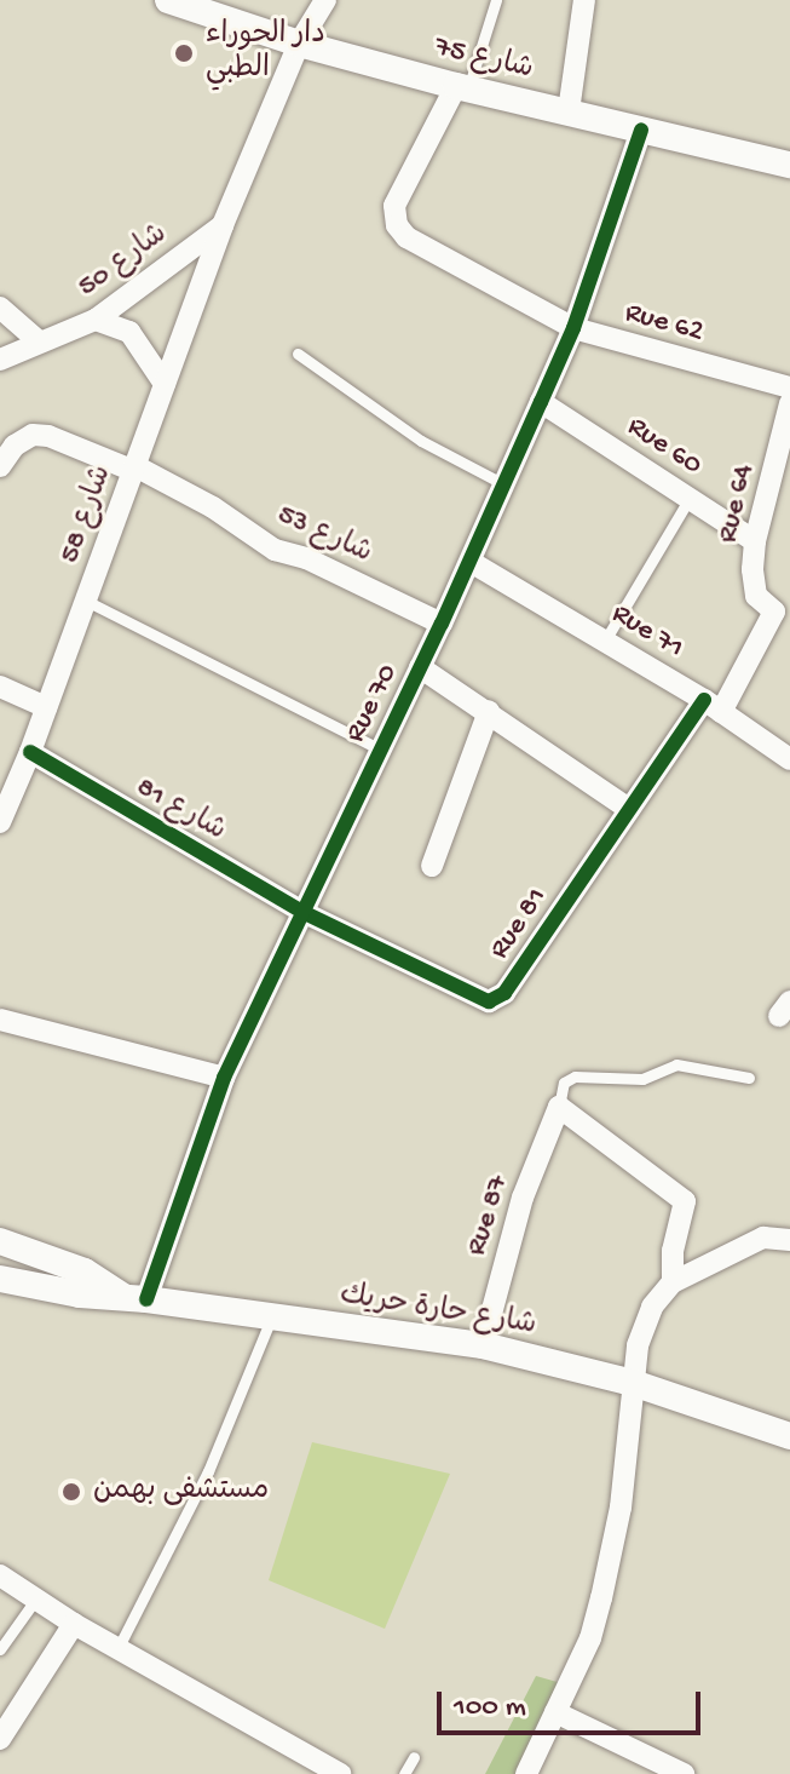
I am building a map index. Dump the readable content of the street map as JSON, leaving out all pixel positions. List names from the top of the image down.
{
  "streets": {
    "street": [
      "شارع 75",
      "شارع 50",
      "Rue 62",
      "Rue 60",
      "Rue 64",
      "شارع 58",
      "شارع 53",
      "Rue 71",
      "Rue 70",
      "شارع 81",
      "Rue 81",
      "Rue 87",
      "شارع حارة حريك"
    ]
  },
  "crossings": [
    ["شارع 75", "Rue 62"],
    ["شارع 75", "شارع 58"],
    ["شارع 75", "Rue 70"],
    ["شارع 50", "شارع 58"],
    ["Rue 62", "Rue 70"],
    ["Rue 60", "Rue 64"],
    ["Rue 60", "Rue 70"],
    ["Rue 64", "Rue 71"],
    ["Rue 64", "Rue 81"],
    ["شارع 58", "شارع 53"],
    ["شارع 58", "شارع 81"],
    ["شارع 53", "Rue 70"],
    ["Rue 71", "Rue 70"],
    ["Rue 71", "Rue 81"],
    ["Rue 70", "شارع 81"],
    ["Rue 70", "Rue 81"],
    ["Rue 70", "شارع حارة حريك"],
    ["شارع 81", "Rue 81"],
    ["Rue 87", "شارع حارة حريك"]
  ],
  "places": ["دار الحوراء الطبي", "مستشفى بهمن"],
  "scale_bar": "100 m"
}
